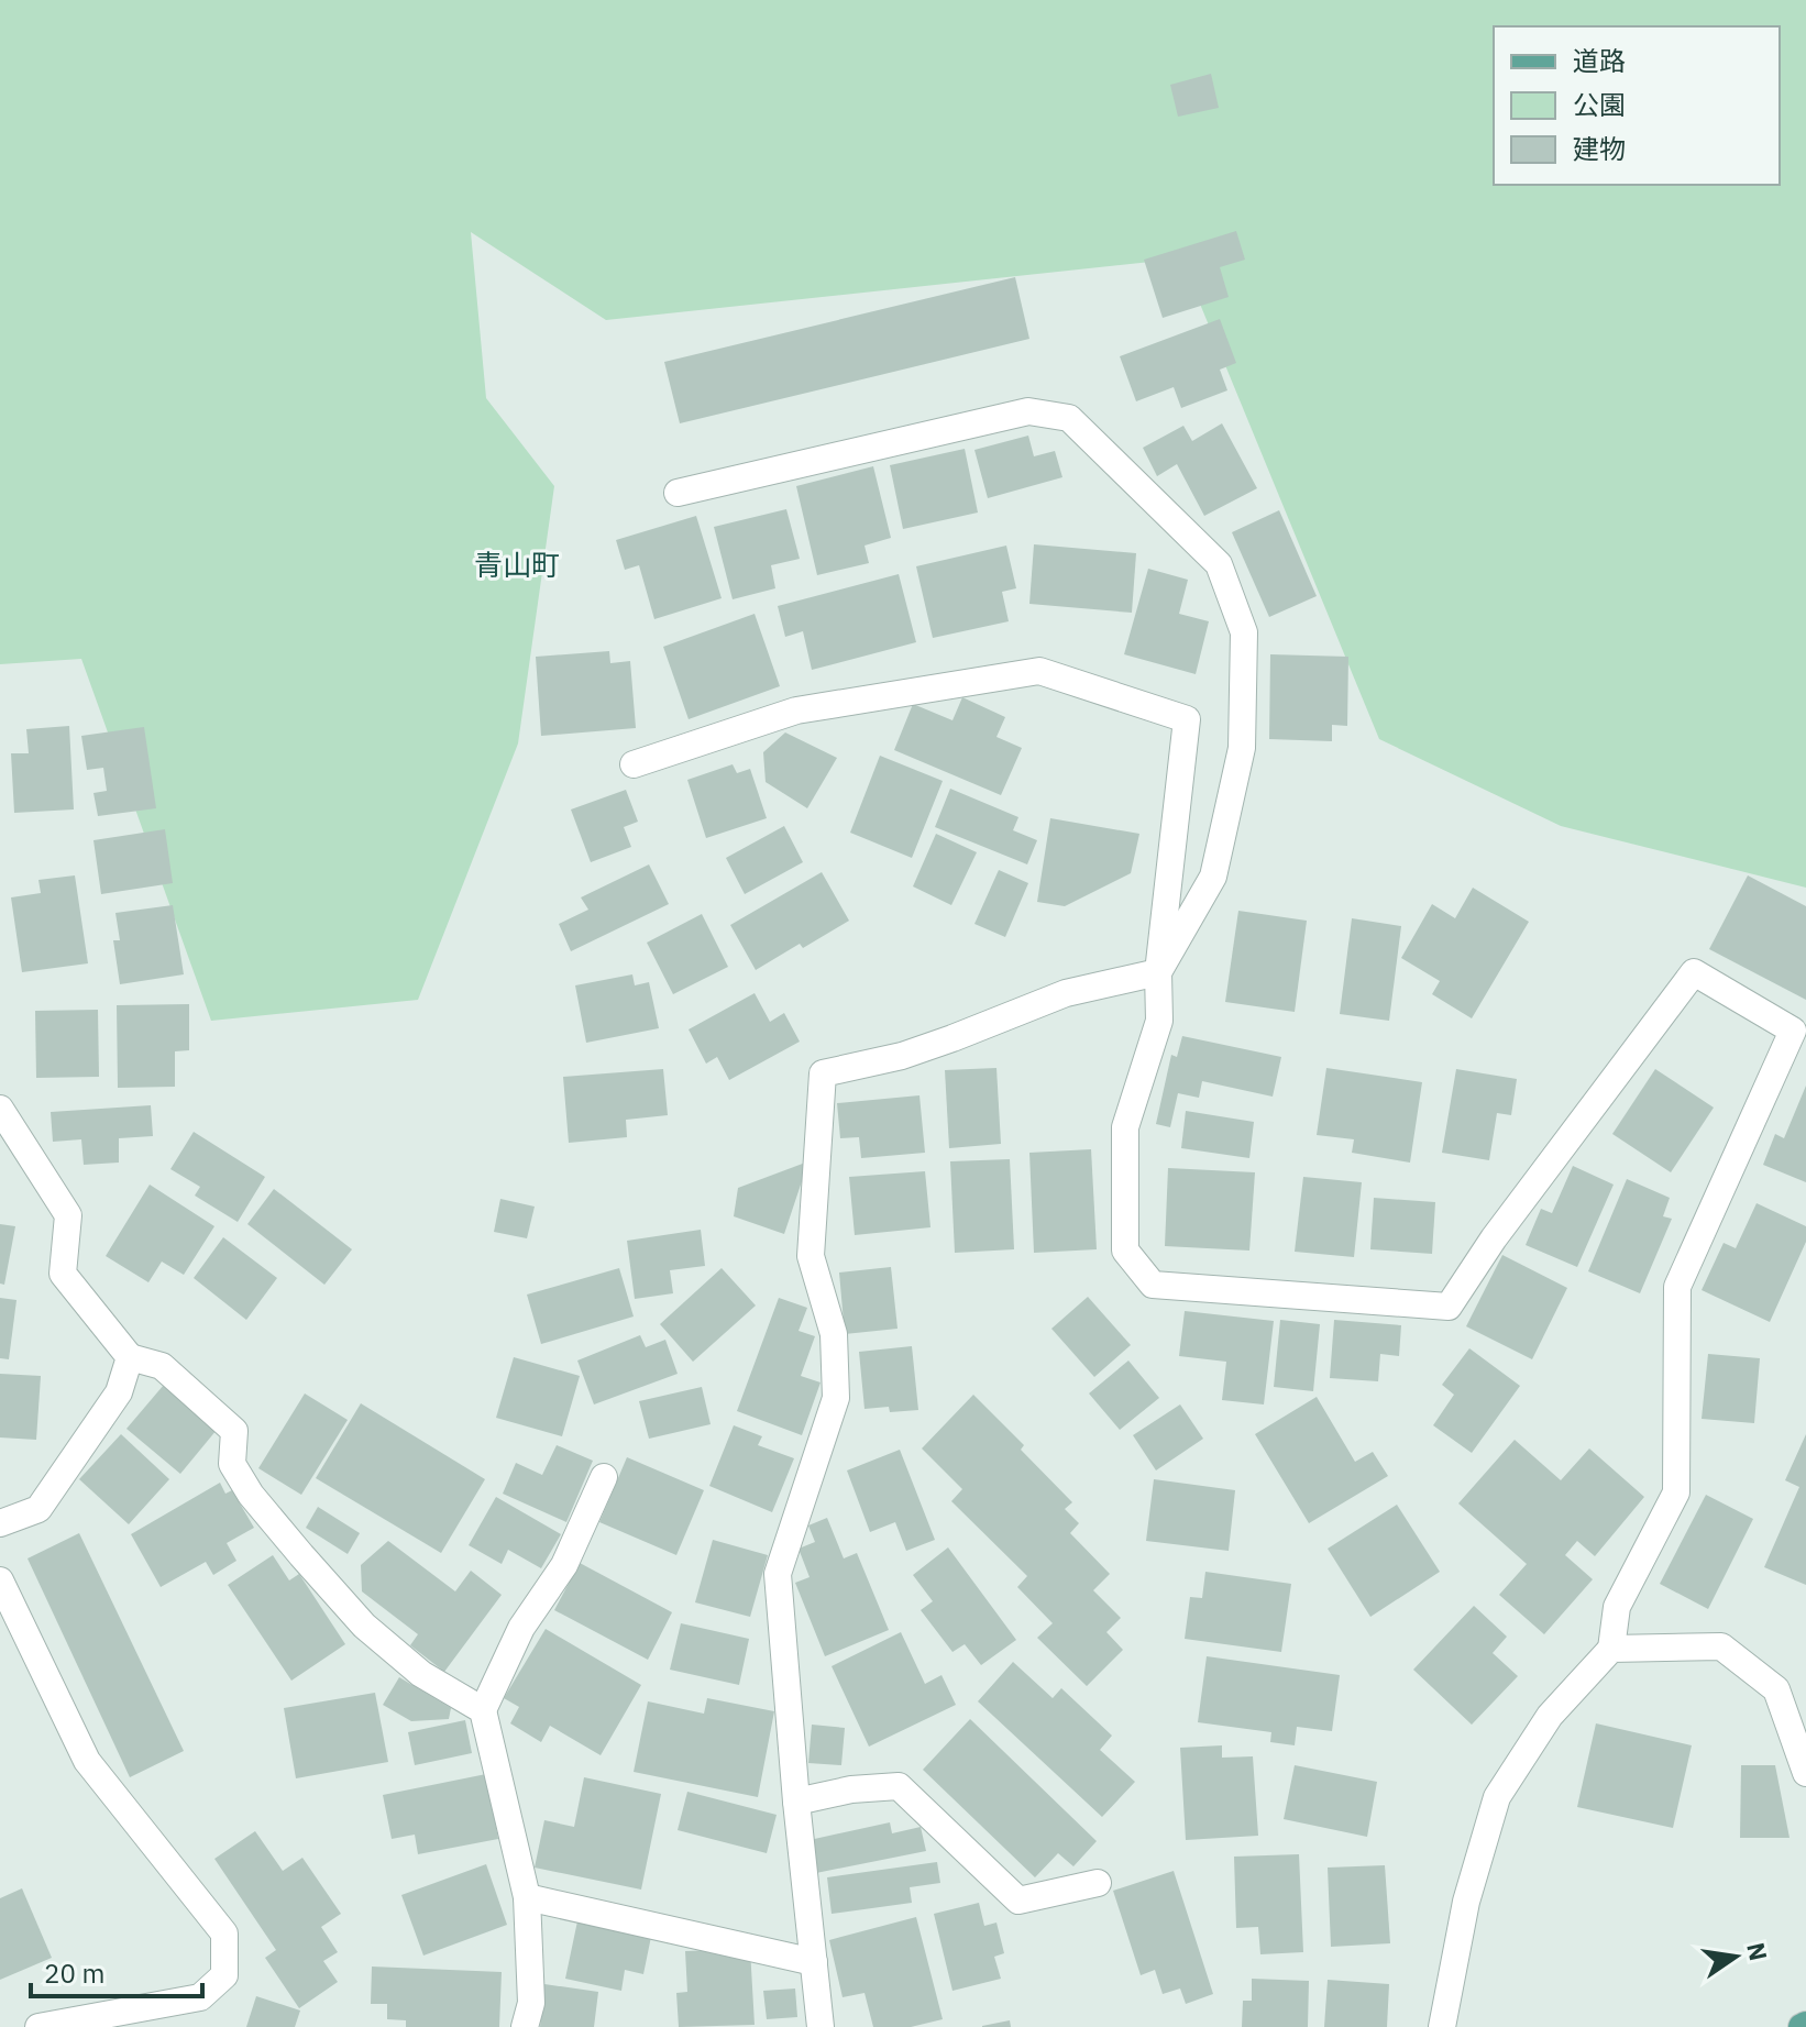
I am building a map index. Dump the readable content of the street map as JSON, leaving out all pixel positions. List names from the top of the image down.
{
  "districts": ["青山町"],
  "legend": ["道路", "公園", "建物"],
  "scale_bar": "20 m",
  "north": "right"
}
